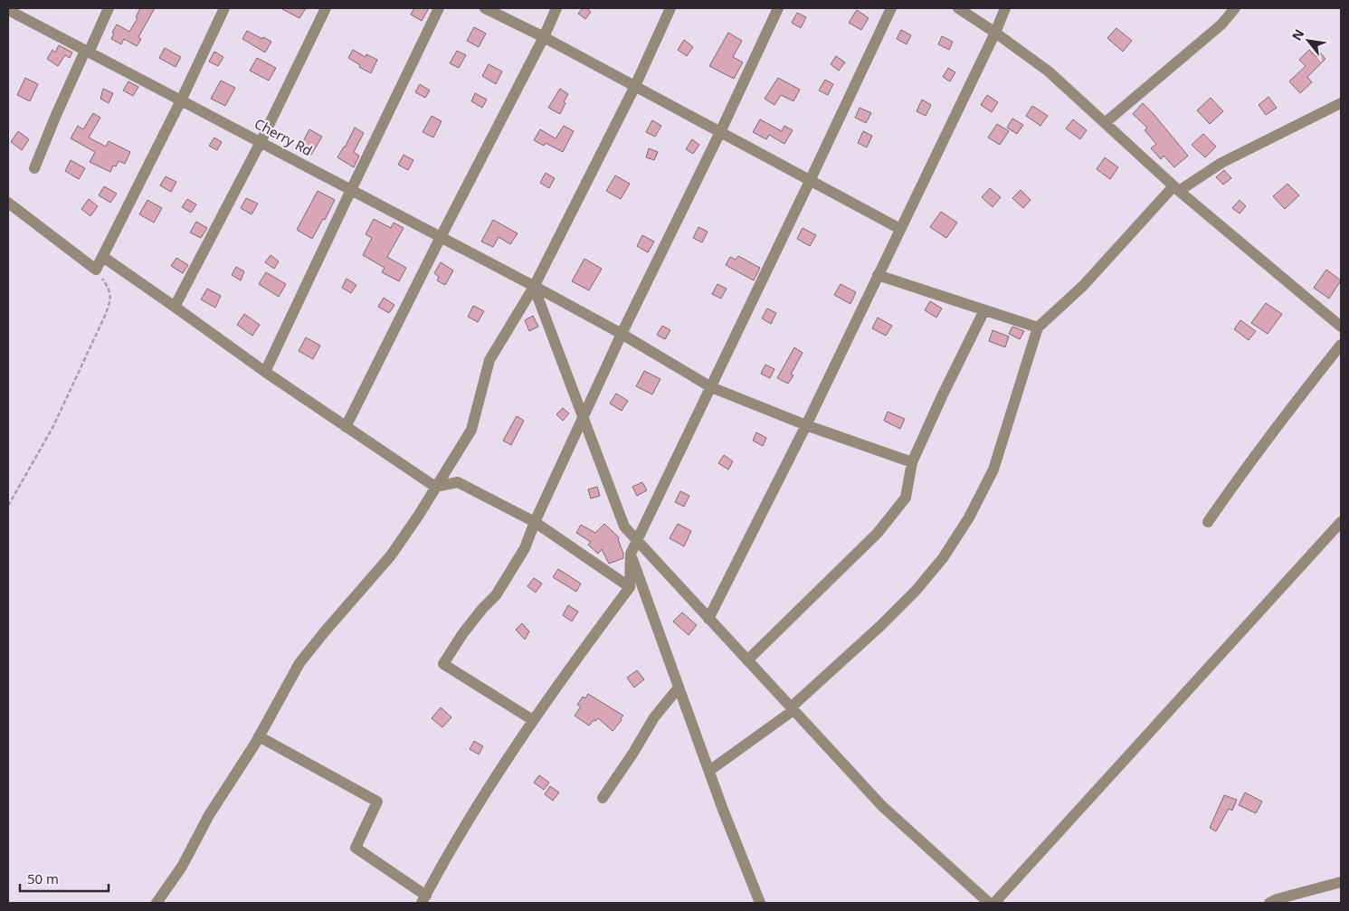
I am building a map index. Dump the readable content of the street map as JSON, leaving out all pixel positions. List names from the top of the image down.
{
  "streets": {
    "street": ["Cherry Rd"]
  },
  "scale_bar": "50 m",
  "north": "top left"
}
